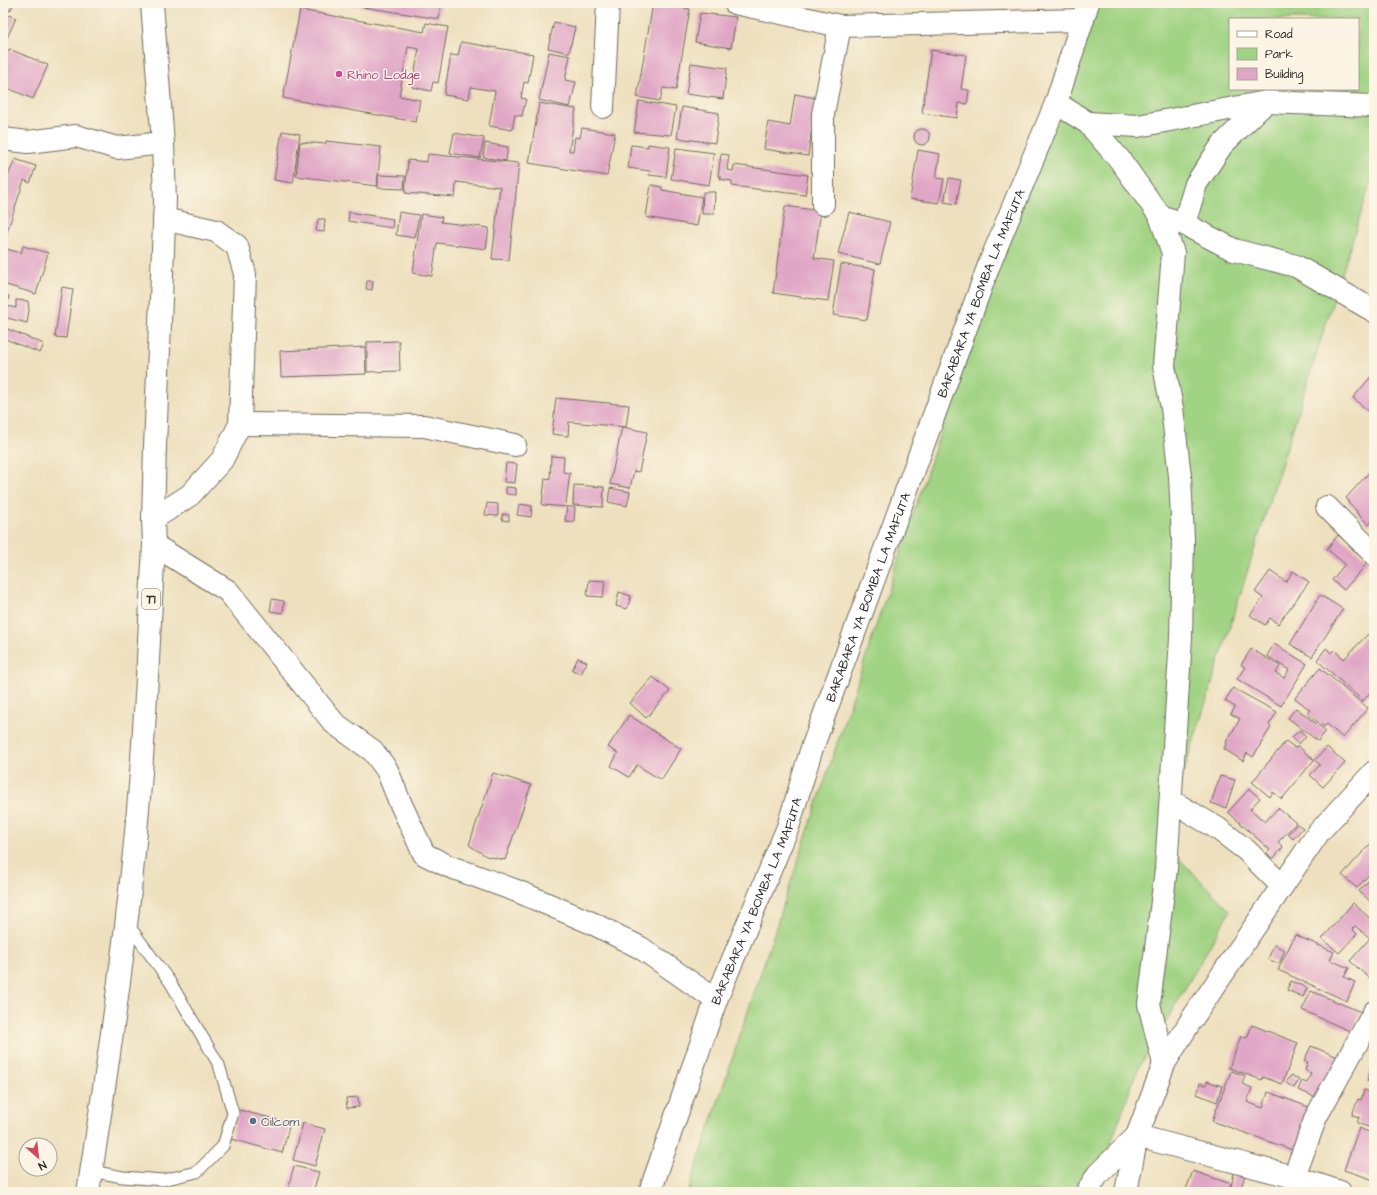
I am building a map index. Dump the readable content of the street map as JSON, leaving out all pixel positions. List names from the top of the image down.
{
  "streets": {
    "main road": ["BARABARA YA BOMBA LA MAFUTA", "T1"]
  },
  "places": ["Rhino Lodge", "Oilcom"],
  "legend": ["Road", "Park", "Building"],
  "north": "bottom right"
}
